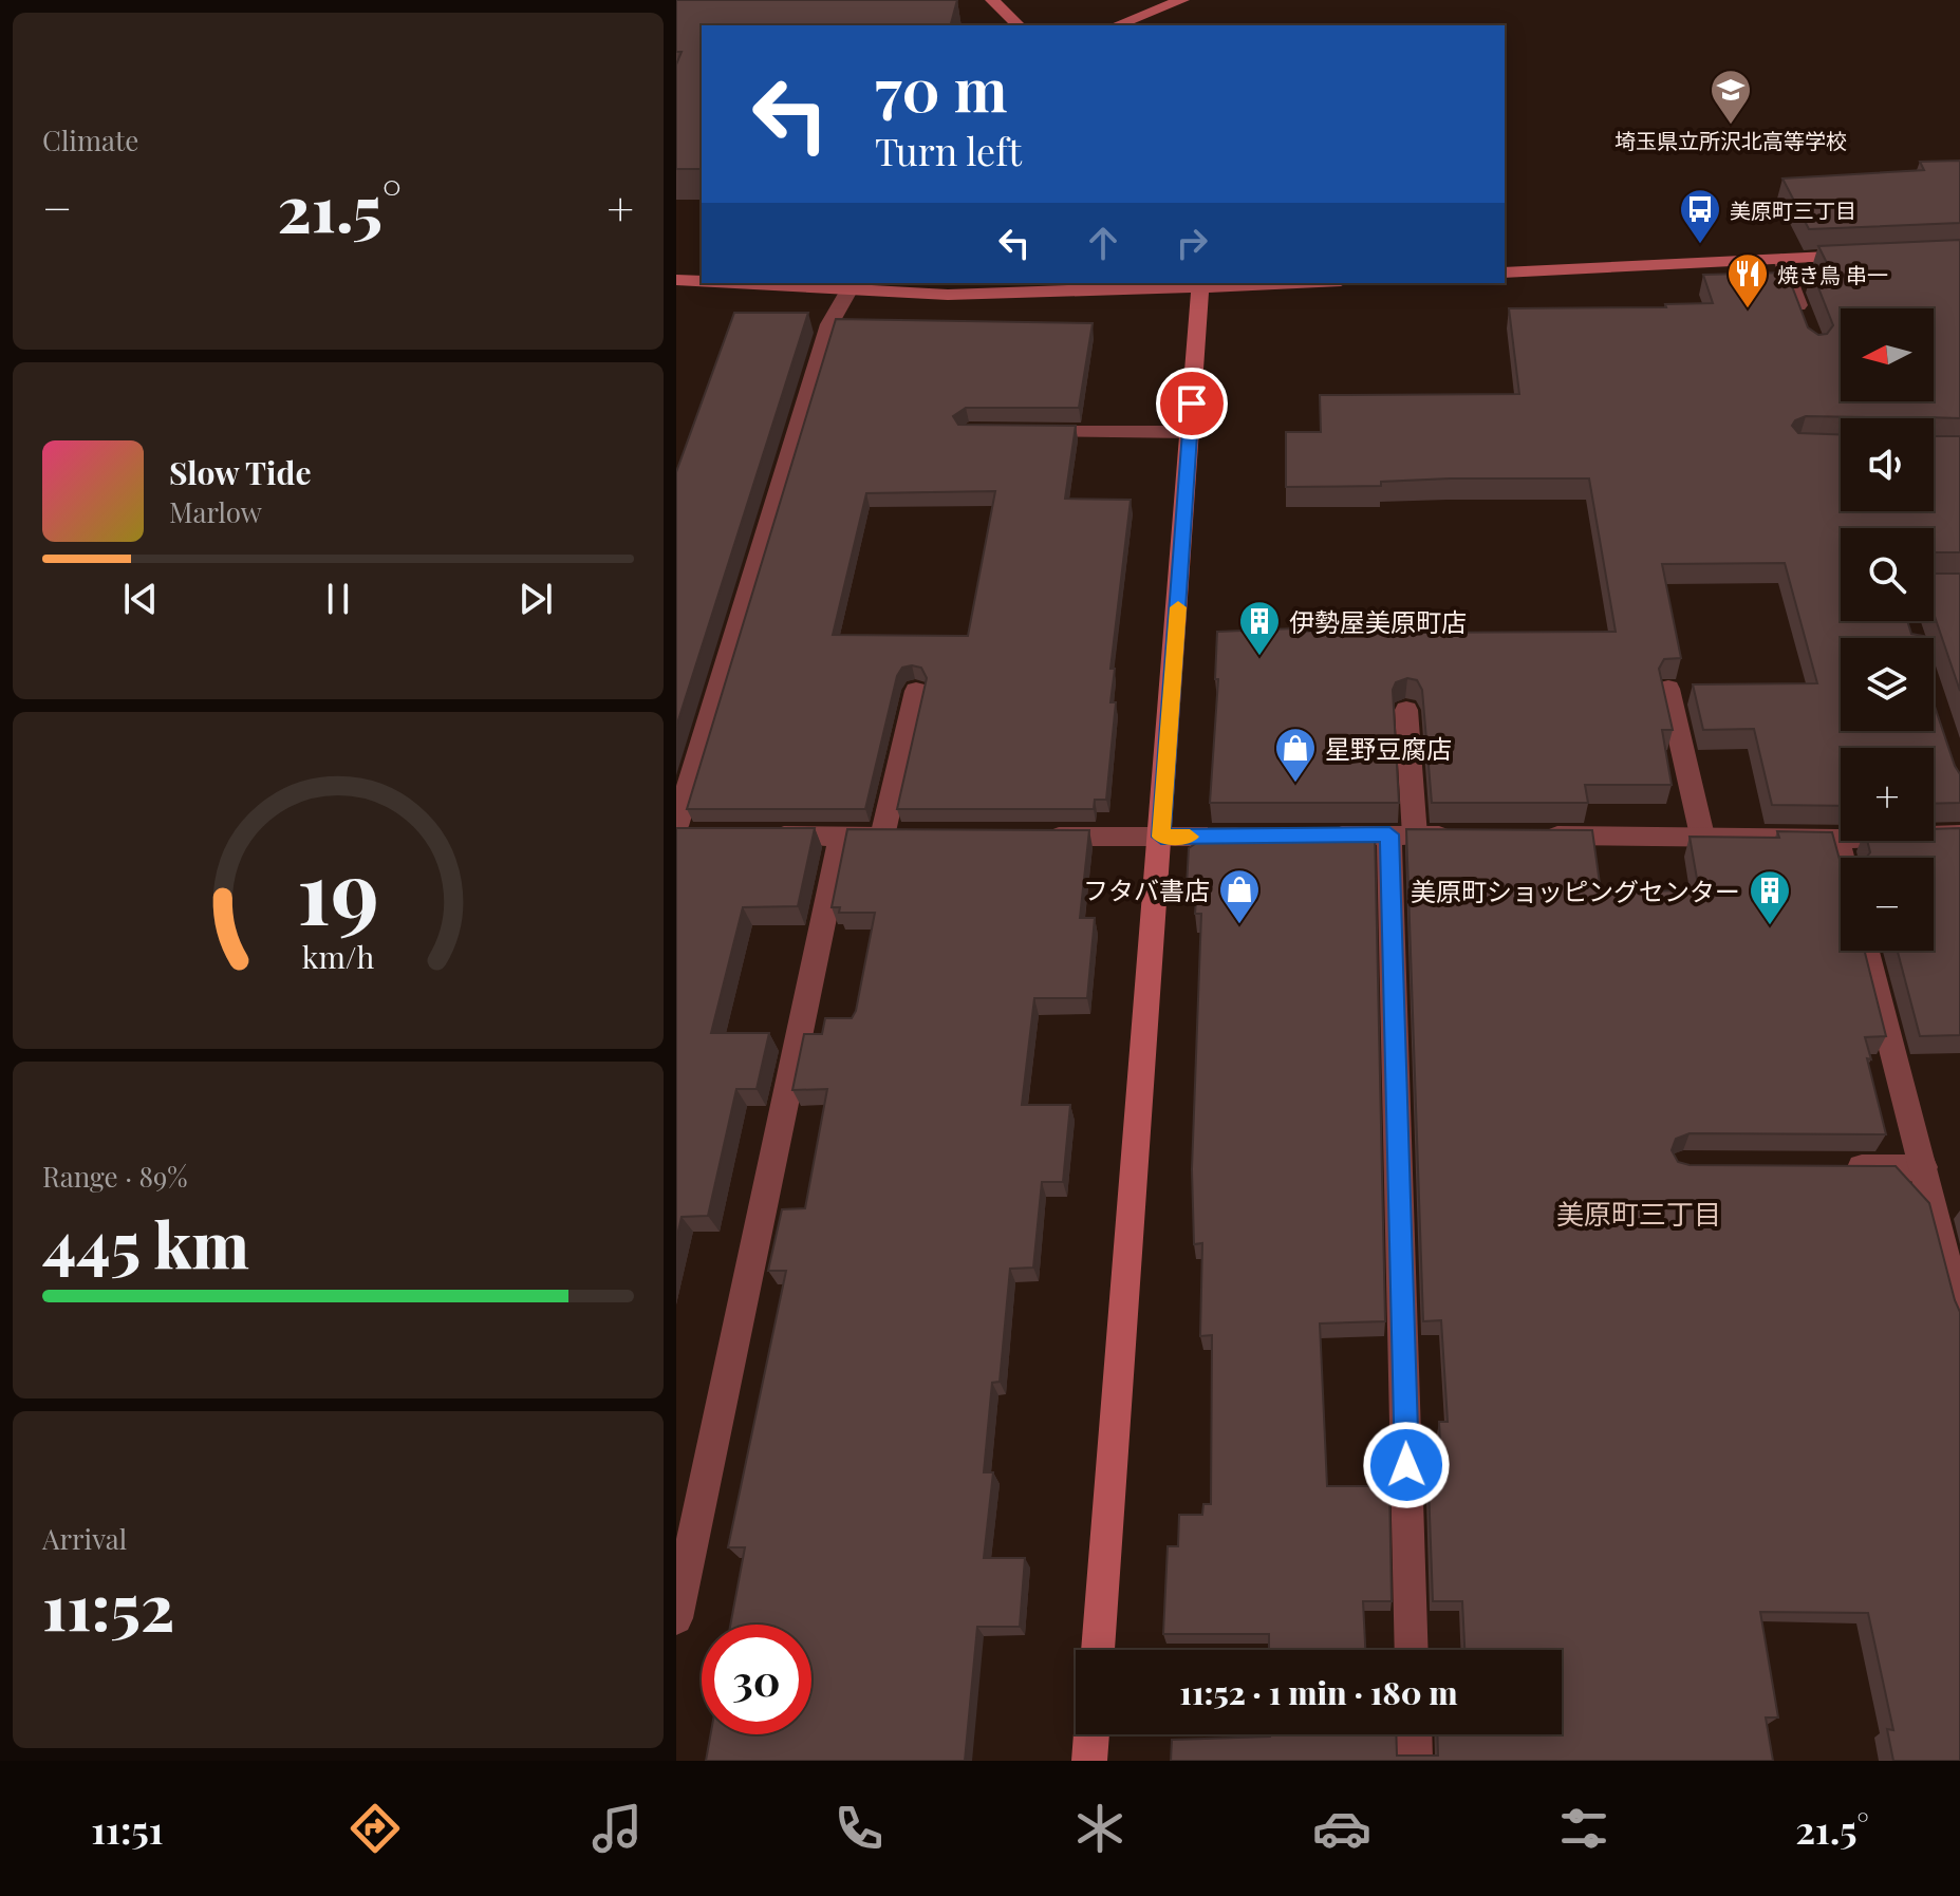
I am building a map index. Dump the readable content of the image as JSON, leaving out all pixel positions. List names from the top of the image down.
{
  "districts": ["美原町三丁目"],
  "places": {
    "school or university": ["埼玉県立所沢北高等学校"],
    "bus stop": ["美原町三丁目"],
    "restaurant": ["焼き鳥 串一"],
    "building": ["伊勢屋美原町店", "美原町ショッピングセンター"],
    "shop": ["星野豆腐店", "フタバ書店"]
  },
  "north": "left",
  "page": {
    "tile": [
      "Climate",
      ["Range · 89%", "445 km"],
      ["Arrival", "11:52"]
    ],
    "turn": ["70 m", "Turn left"],
    "heat": ["−", "21.5°", "+"],
    "map_buttons": ["+", "−"],
    "song": ["Slow Tide", "Marlow"],
    "limit": "30",
    "trip": "11:52 · 1 min · 180 m",
    "tabs": ["11:51", "21.5°"],
    "gauge": ["19", "km/h"]
  }
}
